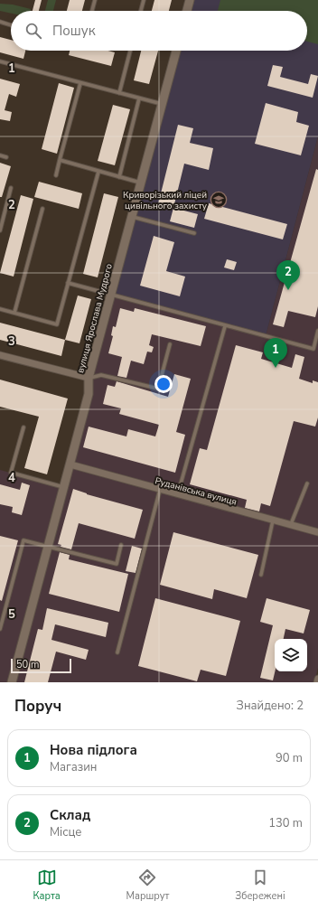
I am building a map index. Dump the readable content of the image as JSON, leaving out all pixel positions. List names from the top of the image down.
{
  "streets": {
    "street": ["вулиця Ярослава Мудрого", "Руданівська вулиця"]
  },
  "crossings": [
    ["вулиця Ярослава Мудрого", "Руданівська вулиця"]
  ],
  "places": {
    "school or university": ["Криворізький ліцей цивільного захисту"]
  },
  "scale_bar": "50 m",
  "page": {
    "search": "Пошук",
    "pins": ["2", "1"],
    "scale": "50 m",
    "heading": ["Поруч", "Знайдено: 2"],
    "list": [
      {
        "mark": "1",
        "name": "Нова підлога",
        "note": "Магазин",
        "value": "90 m"
      },
      {
        "mark": "2",
        "name": "Склад",
        "note": "Місце",
        "value": "130 m"
      }
    ],
    "nav": ["Карта", "Маршрут", "Збережені"]
  },
  "grid": {
    "rows": [
      "1",
      "2",
      "3",
      "4",
      "5"
    ]
  }
}
